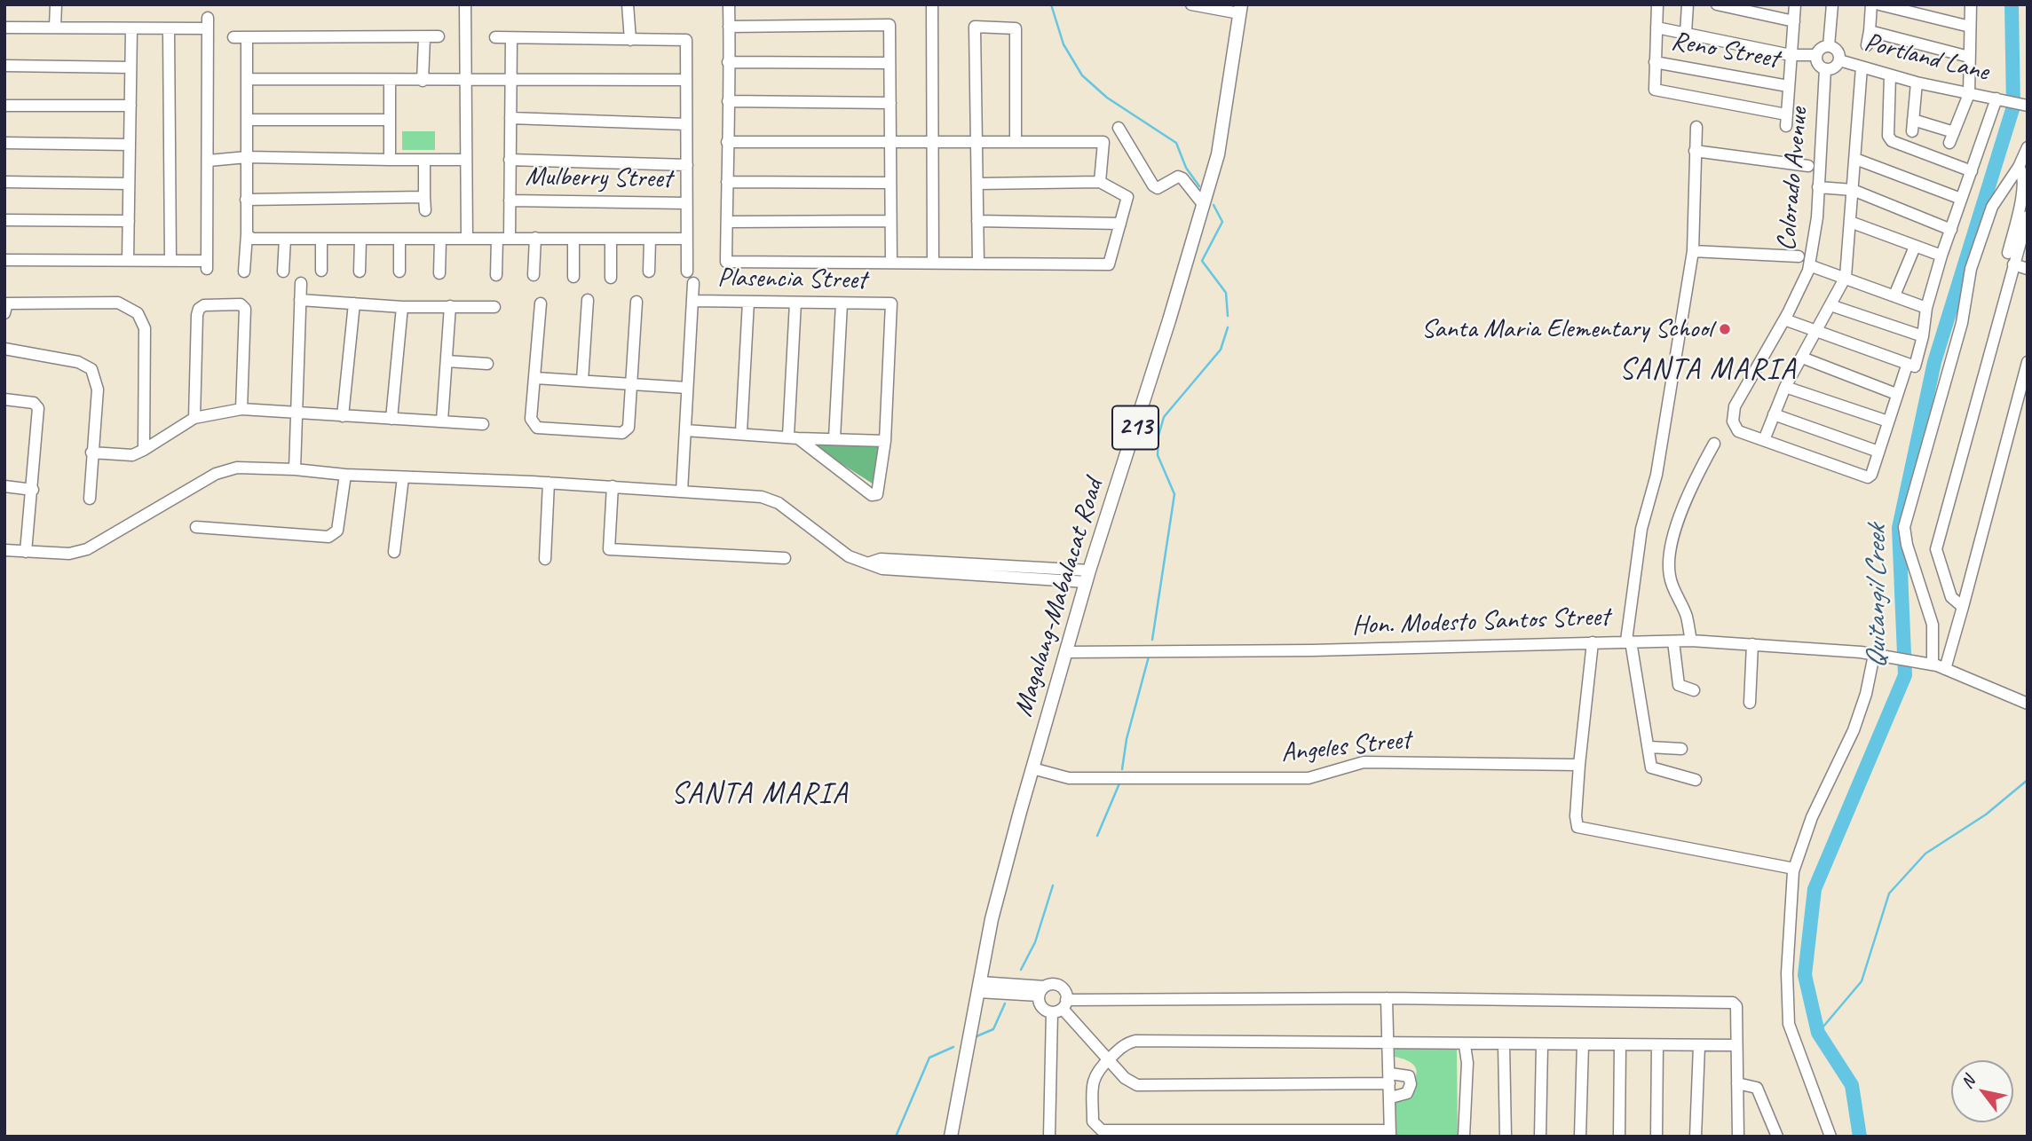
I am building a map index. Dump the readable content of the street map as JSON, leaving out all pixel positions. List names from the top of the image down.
{
  "streets": {
    "main road": ["213", "Magalang-Mabalacat Road"],
    "street": [
      "Reno Street",
      "Portland Lane",
      "Mulberry Street",
      "Colorado Avenue",
      "Plasencia Street",
      "Hon. Modesto Santos Street",
      "Angeles Street"
    ]
  },
  "crossings": [
    ["Portland Lane", "Colorado Avenue"],
    ["Magalang-Mabalacat Road", "Hon. Modesto Santos Street"],
    ["Magalang-Mabalacat Road", "Angeles Street"]
  ],
  "districts": ["SANTA MARIA", "SANTA MARIA"],
  "water": ["Quitangil Creek"],
  "places": ["Santa Maria Elementary School"],
  "north": "top left"
}
